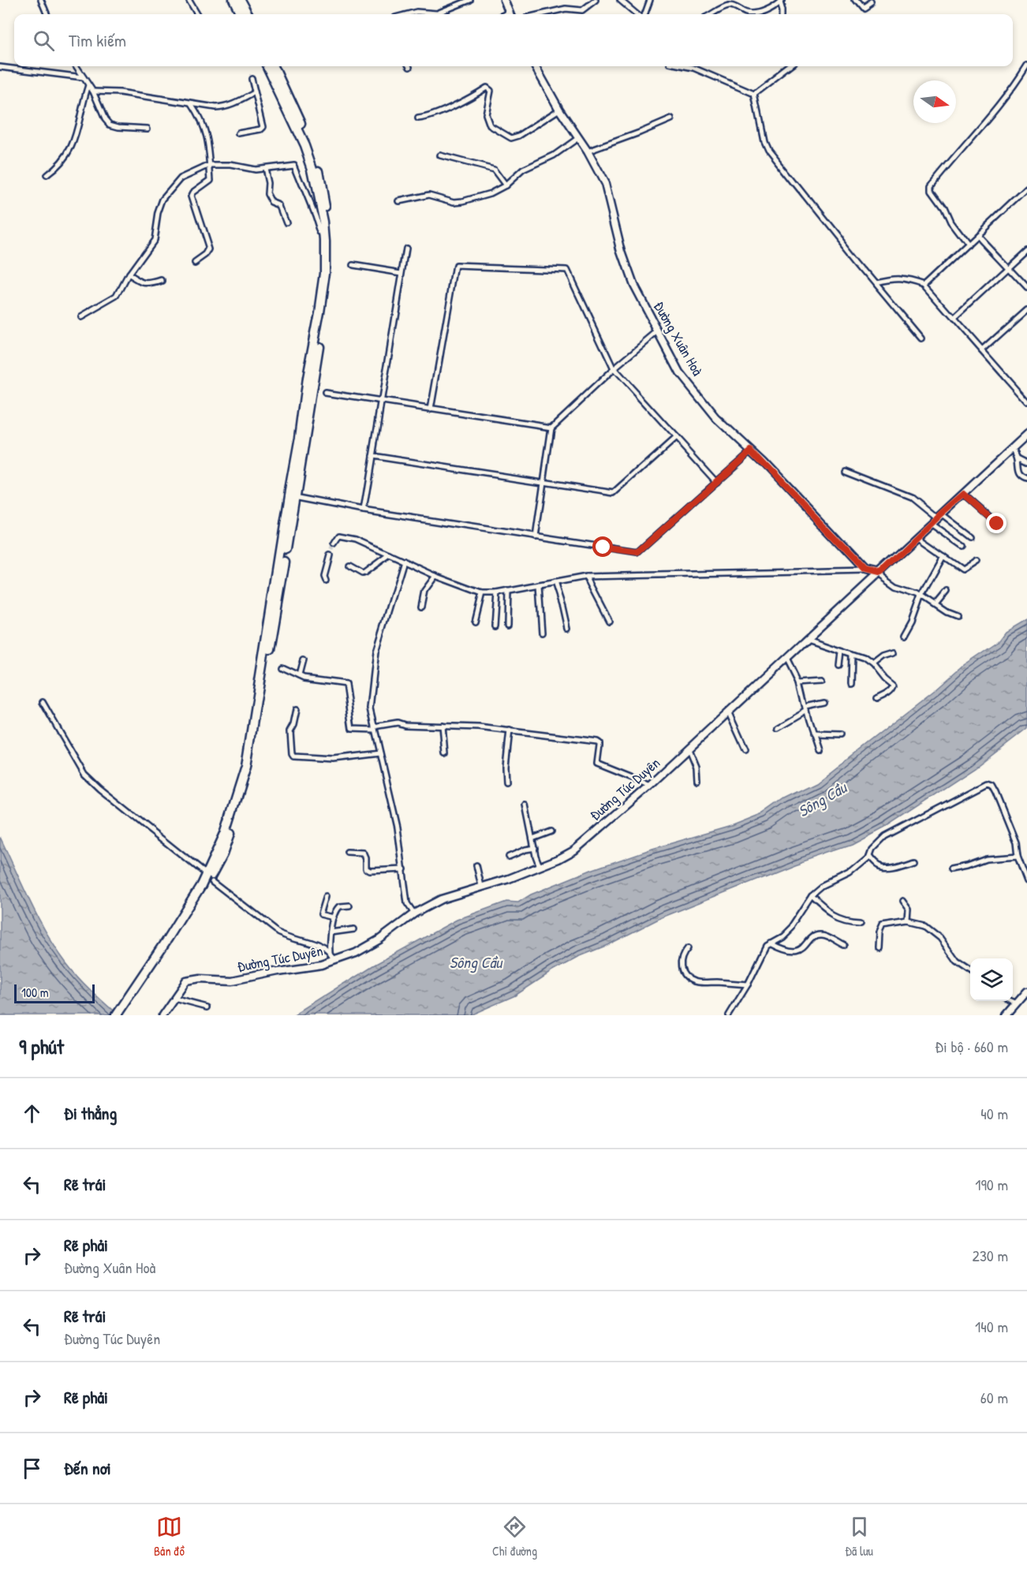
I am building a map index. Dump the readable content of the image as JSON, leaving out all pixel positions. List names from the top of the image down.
{
  "streets": {
    "street": ["Đường Xuân Hoà", "Đường Túc Duyên"]
  },
  "water": ["Sông Cầu"],
  "scale_bar": "100 m",
  "north": "right",
  "page": {
    "search": "Tìm kiếm",
    "scale": "100 m",
    "heading": ["9 phút", "Đi bộ · 660 m"],
    "list": [
      ["Đi thẳng", "40 m"],
      ["Rẽ trái", "190 m"],
      ["Rẽ phải", "Đường Xuân Hoà", "230 m"],
      ["Rẽ trái", "Đường Túc Duyên", "140 m"],
      ["Rẽ phải", "60 m"],
      "Đến nơi"
    ],
    "nav": ["Bản đồ", "Chỉ đường", "Đã lưu"]
  }
}
